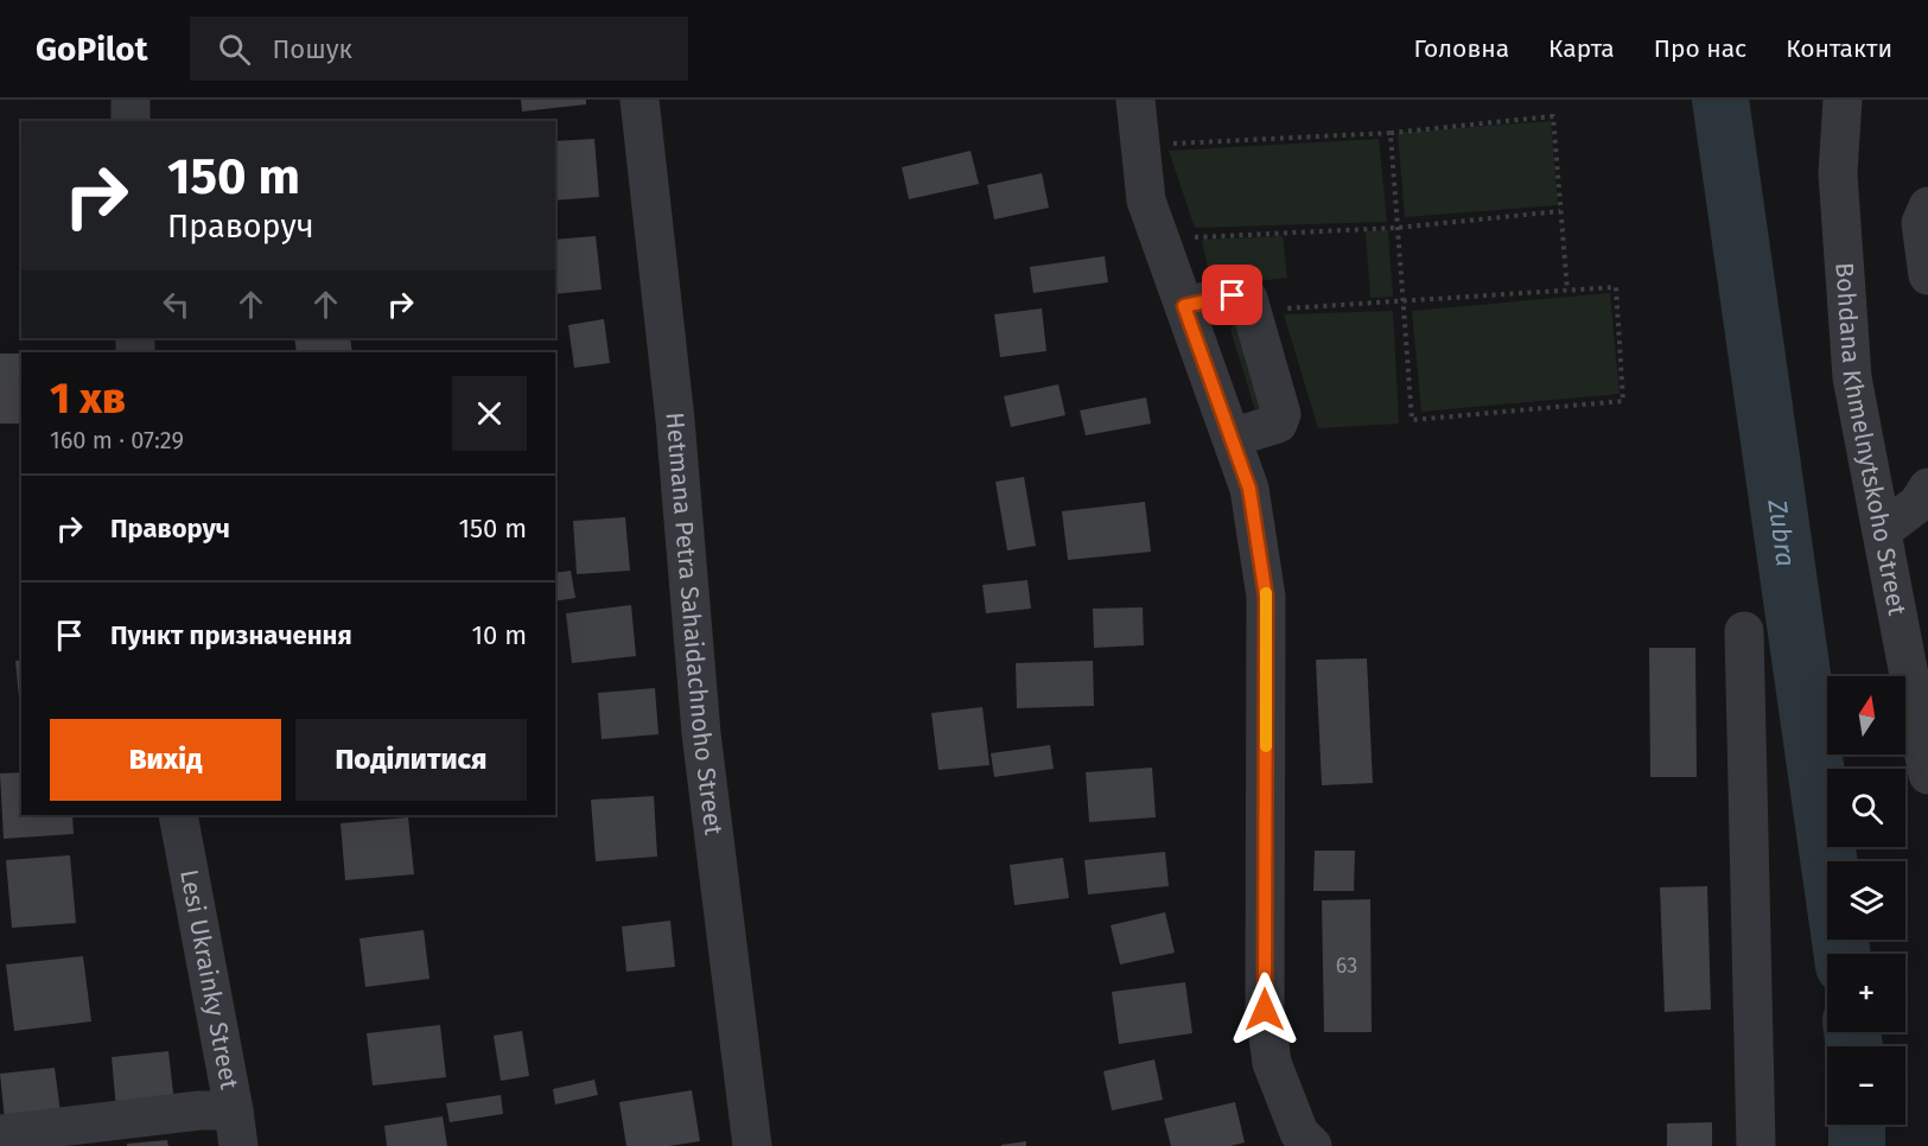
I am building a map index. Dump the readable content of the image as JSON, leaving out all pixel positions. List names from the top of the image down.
{
  "streets": {
    "street": ["Bohdana Khmelnytskoho Street", "Hetmana Petra Sahaidachnoho Street", "Lesi Ukrainky Street"]
  },
  "water": ["Zubra"],
  "house_numbers": ["63"],
  "north": "top",
  "page": {
    "header": "GoPilot",
    "search": "Пошук",
    "nav": [
      "Головна",
      "Карта",
      "Про нас",
      "Контакти"
    ],
    "turn": ["150 m", "Праворуч"],
    "heading": ["1 хв", "160 m · 07:29"],
    "list": [
      {
        "name": "Праворуч",
        "value": "150 m"
      },
      {
        "name": "Пункт призначення",
        "value": "10 m"
      }
    ],
    "map_buttons": ["+", "−"],
    "buttons": ["Вихід", "Поділитися"]
  }
}
